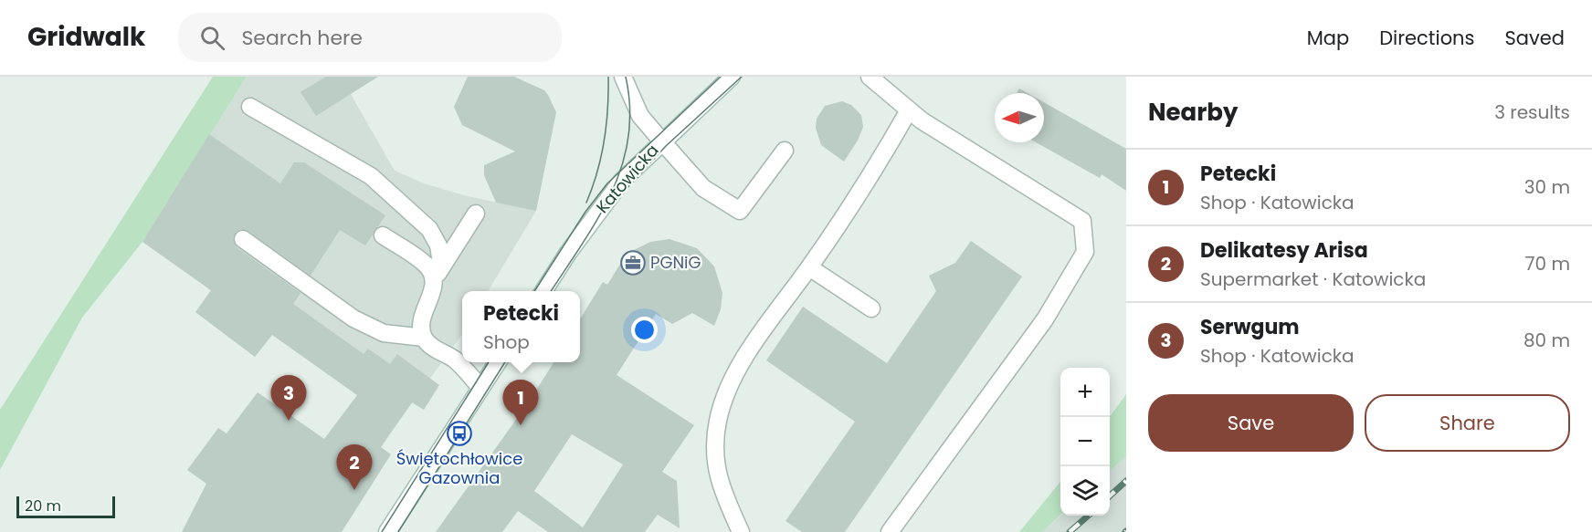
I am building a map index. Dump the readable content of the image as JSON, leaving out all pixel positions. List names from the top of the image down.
{
  "streets": {
    "street": ["Katowicka"]
  },
  "places": {
    "office": ["PGNiG"],
    "bus stop": ["Świętochłowice Gazownia"]
  },
  "scale_bar": "20 m",
  "north": "left",
  "page": {
    "header": "Gridwalk",
    "search": "Search here",
    "nav": ["Map", "Directions", "Saved"],
    "heading": ["Nearby", "3 results"],
    "list": [
      {
        "mark": "1",
        "name": "Petecki",
        "note": "Shop · Katowicka",
        "value": "30 m"
      },
      {
        "mark": "2",
        "name": "Delikatesy Arisa",
        "note": "Supermarket · Katowicka",
        "value": "70 m"
      },
      {
        "mark": "3",
        "name": "Serwgum",
        "note": "Shop · Katowicka",
        "value": "80 m"
      }
    ],
    "popup": ["Petecki", "Shop"],
    "map_buttons": ["+", "−"],
    "pins": ["3", "1", "2"],
    "buttons": ["Save", "Share"],
    "scale": "20 m"
  }
}
